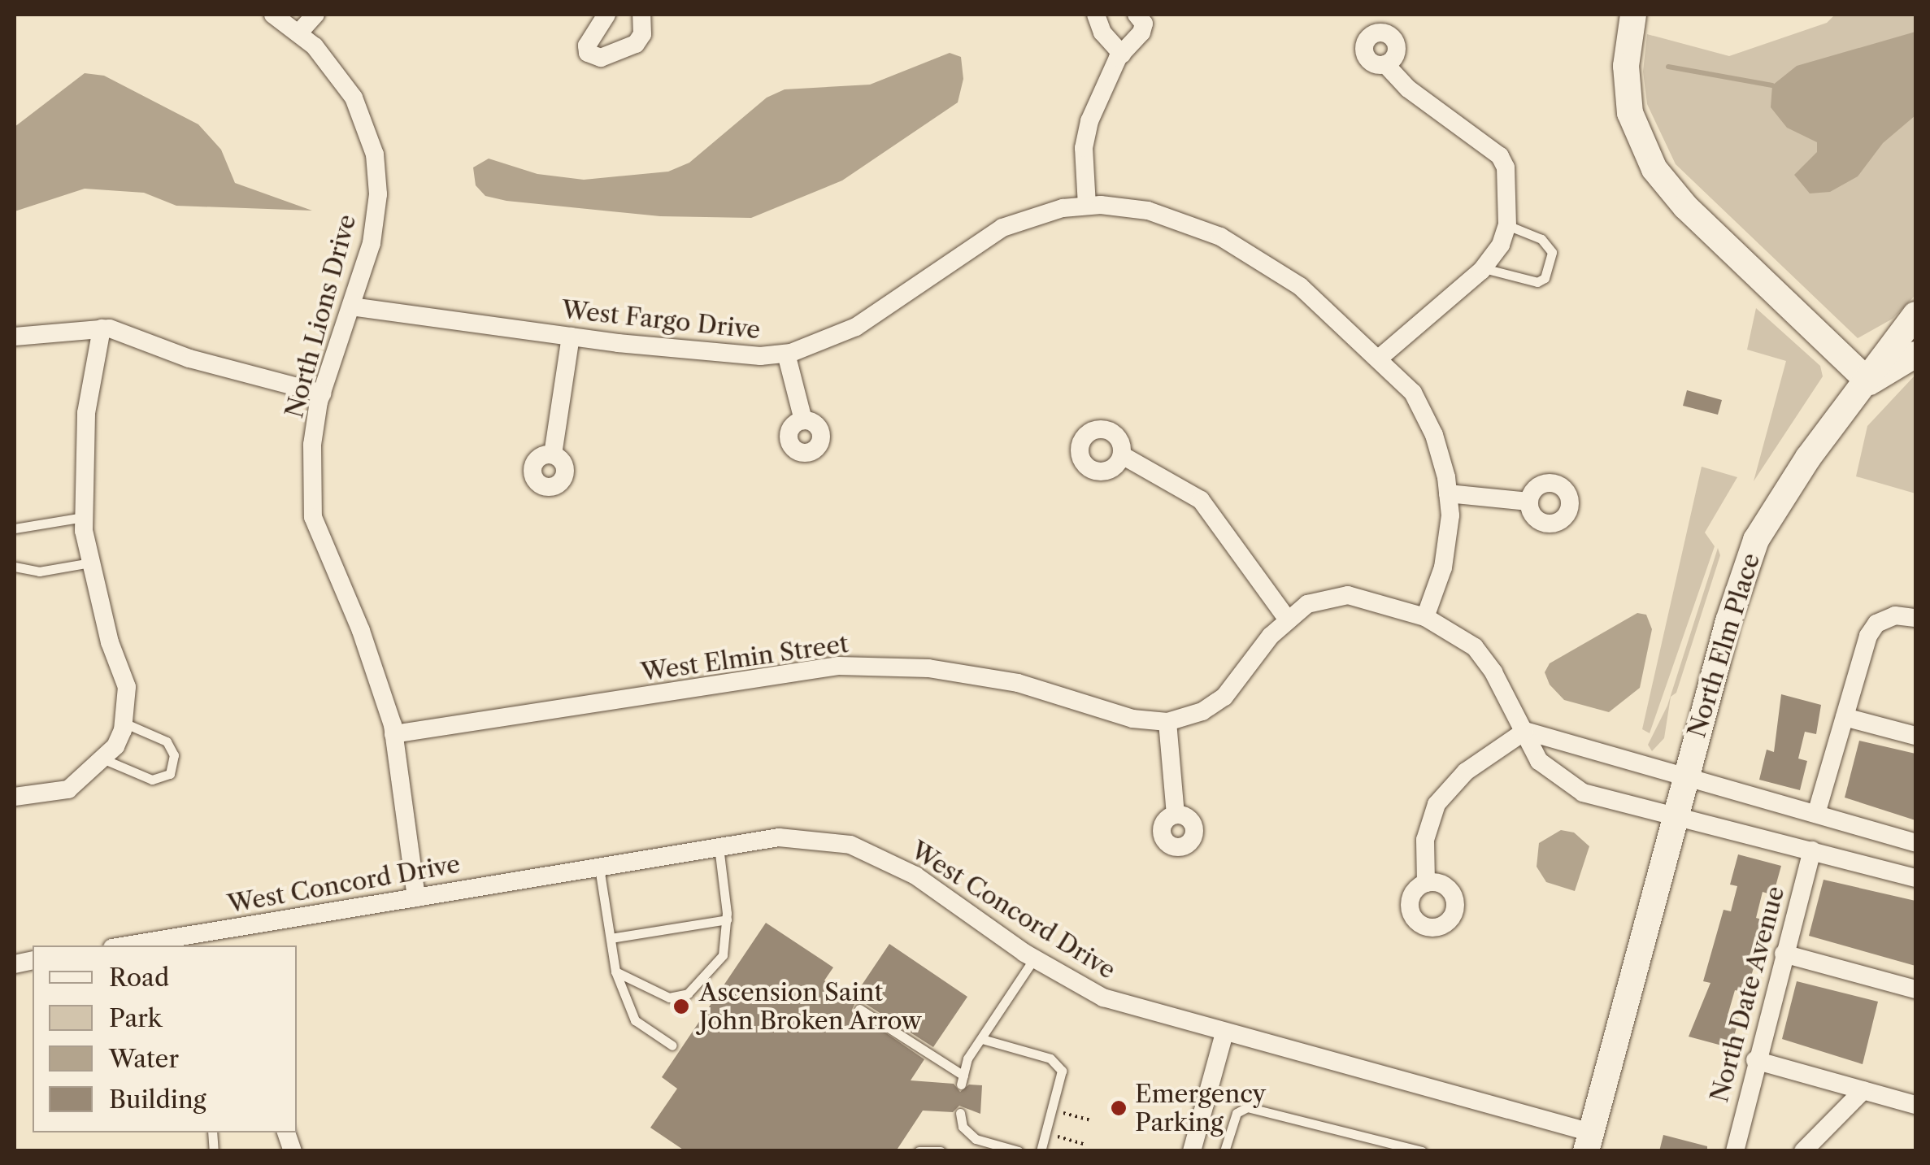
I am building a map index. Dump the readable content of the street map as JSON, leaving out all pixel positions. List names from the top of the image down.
{
  "streets": {
    "main road": ["North Elm Place"],
    "street": [
      "North Lions Drive",
      "West Fargo Drive",
      "West Elmin Street",
      "West Concord Drive",
      "North Date Avenue"
    ]
  },
  "crossings": [
    ["North Lions Drive", "West Fargo Drive"],
    ["North Lions Drive", "West Elmin Street"],
    ["North Lions Drive", "West Concord Drive"],
    ["West Fargo Drive", "West Elmin Street"],
    ["North Elm Place", "West Elmin Street"],
    ["North Elm Place", "West Concord Drive"],
    ["West Elmin Street", "North Date Avenue"]
  ],
  "places": ["Ascension Saint John Broken Arrow", "Emergency Parking"],
  "legend": [
    "Road",
    "Park",
    "Water",
    "Building"
  ]
}
